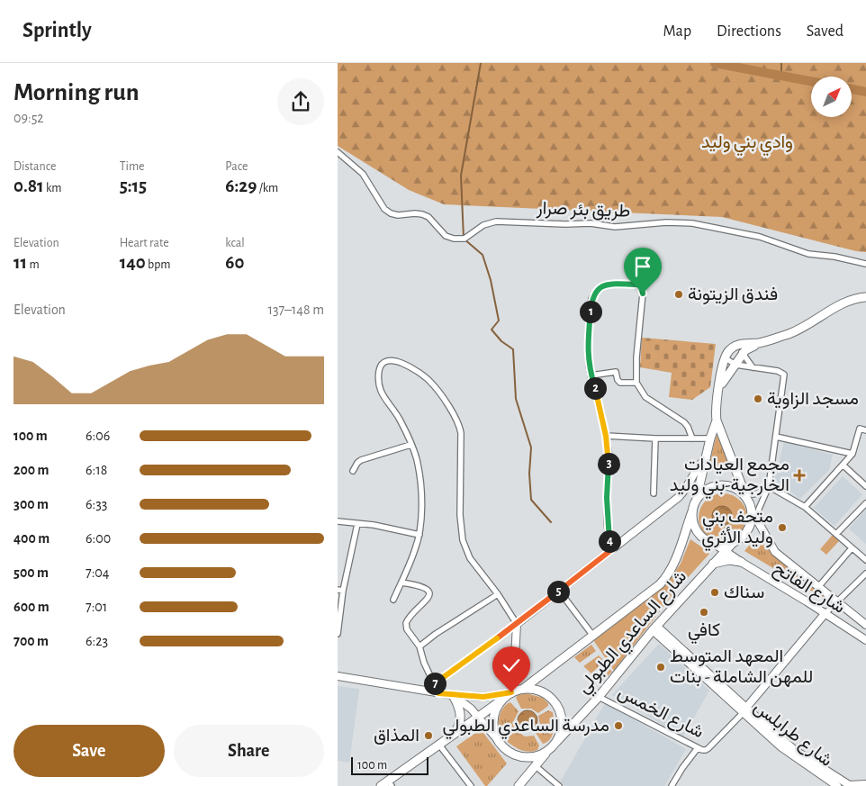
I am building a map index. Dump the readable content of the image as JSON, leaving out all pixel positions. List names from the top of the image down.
{
  "streets": {
    "highway": ["شارع الساعدي الطبولي"],
    "main road": ["شارع الفاتح", "شارع طرابلس"],
    "street": ["طريق بئر صرار", "شارع الخمس"]
  },
  "crossings": [
    ["شارع الفاتح", "شارع الساعدي الطبولي"],
    ["شارع الساعدي الطبولي", "شارع الخمس"],
    ["شارع الساعدي الطبولي", "شارع طرابلس"],
    ["شارع الخمس", "شارع طرابلس"]
  ],
  "parks": ["وادي بني وليد"],
  "places": {
    "other": [
      "فندق الزيتونة",
      "مسجد الزاوية",
      "متحف بني وليد الأثري",
      "سناك",
      "كافي",
      "المعهد المتوسط للمهن الشاملة - بنات",
      "مدرسة الساعدي الطبولي",
      "المذاق"
    ],
    "health": ["مجمع العيادات الخارجية-بني وليد"]
  },
  "scale_bar": "100 m",
  "north": "top right",
  "page": {
    "header": "Sprintly",
    "nav": ["Map", "Directions", "Saved"],
    "heading": ["Morning run", "09:52"],
    "stats": [
      ["Distance", "0.81 km"],
      ["Time", "5:15"],
      ["Pace", "6:29 /km"],
      ["Elevation", "11 m"],
      ["Heart rate", "140 bpm"],
      ["kcal", "60"]
    ],
    "chart": ["Elevation", "137–148 m"],
    "pins": [
      "1",
      "2",
      "3",
      "4",
      "5",
      "7"
    ],
    "list": [
      {
        "name": "100 m",
        "note": "6:06"
      },
      {
        "name": "200 m",
        "note": "6:18"
      },
      {
        "name": "300 m",
        "note": "6:33"
      },
      {
        "name": "400 m",
        "note": "6:00"
      },
      {
        "name": "500 m",
        "note": "7:04"
      },
      {
        "name": "600 m",
        "note": "7:01"
      },
      {
        "name": "700 m",
        "note": "6:23"
      }
    ],
    "buttons": ["Save", "Share"],
    "scale": "100 m"
  }
}
